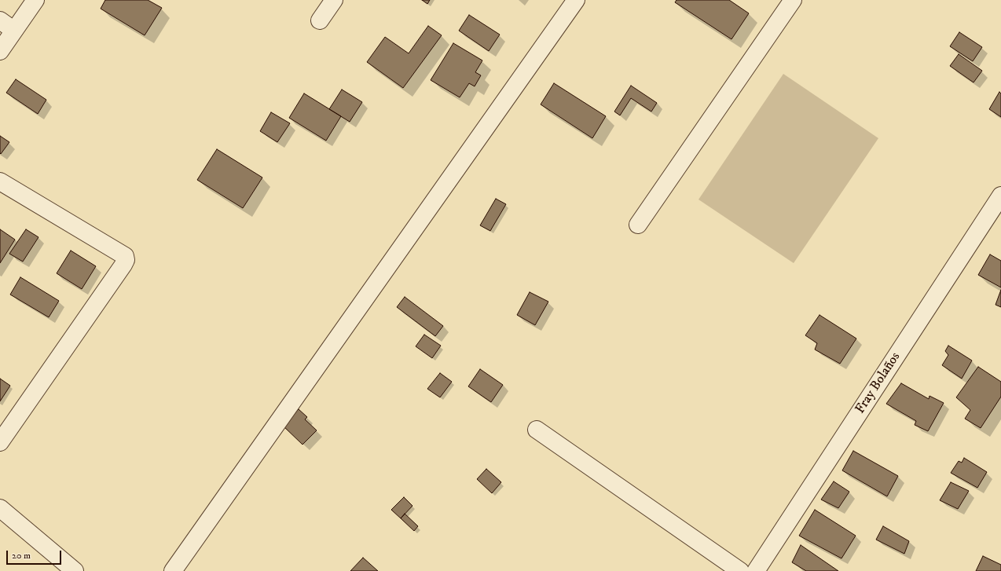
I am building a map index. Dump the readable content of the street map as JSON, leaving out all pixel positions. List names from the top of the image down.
{
  "streets": {
    "street": ["Fray Bolaños"]
  },
  "scale_bar": "20 m"
}
